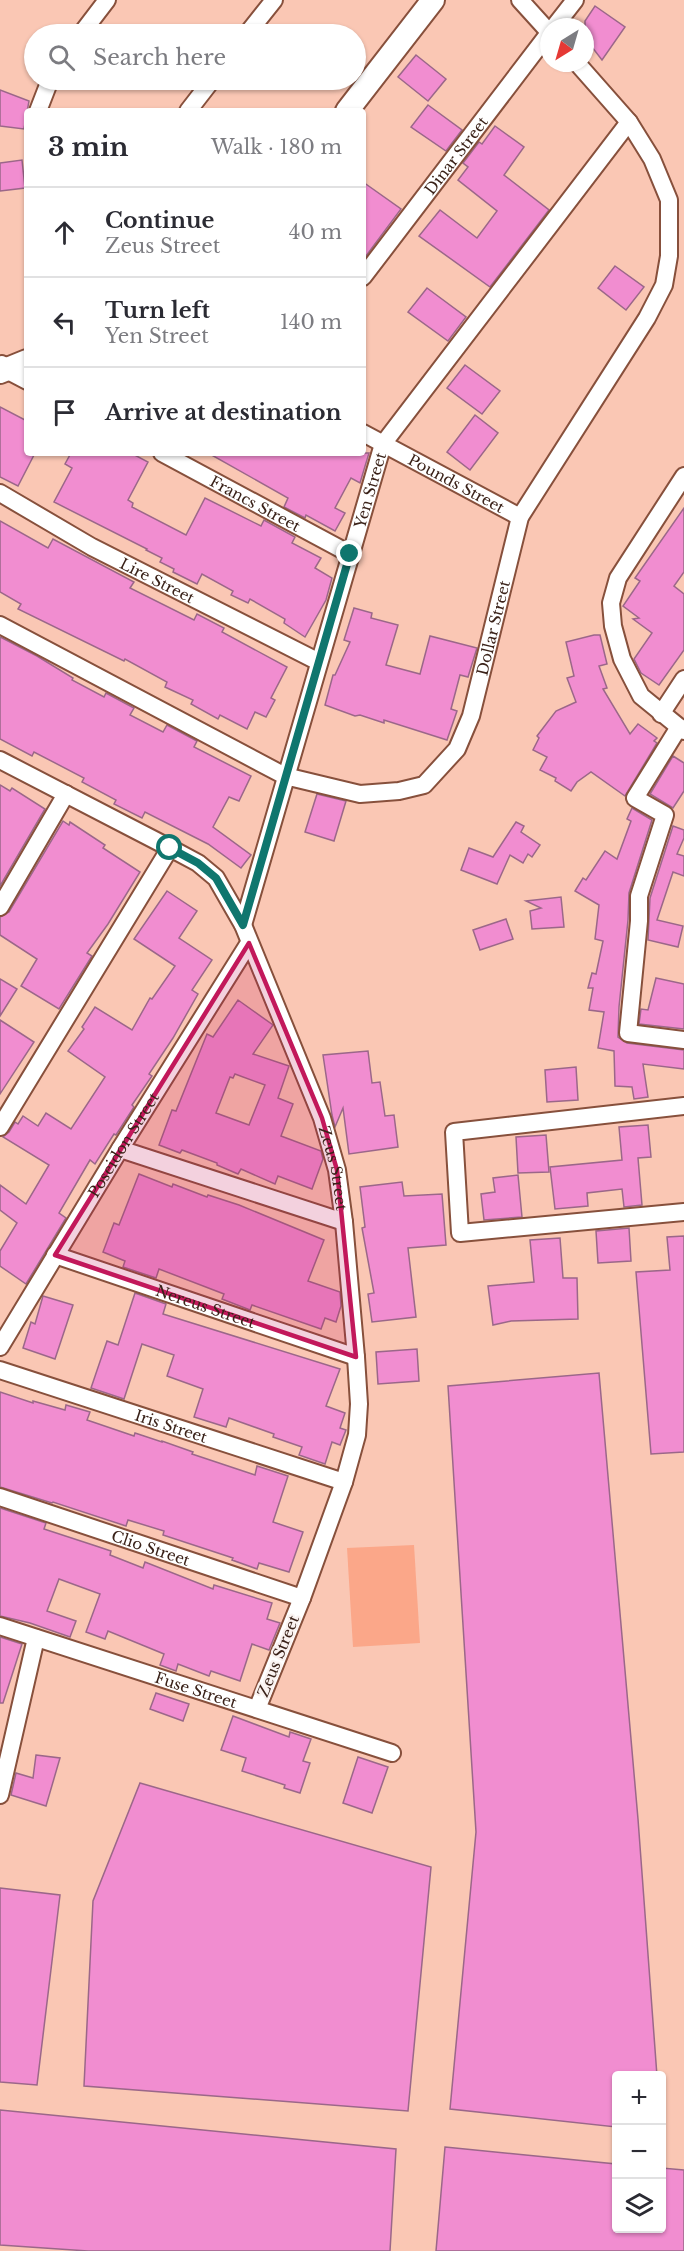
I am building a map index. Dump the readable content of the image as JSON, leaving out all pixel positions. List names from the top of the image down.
{
  "streets": {
    "street": [
      "Dinar Street",
      "Pounds Street",
      "Yen Street",
      "Francs Street",
      "Lire Street",
      "Dollar Street",
      "Poseidon Street",
      "Zeus Street",
      "Nereus Street",
      "Iris Street",
      "Clio Street",
      "Fuse Street"
    ]
  },
  "crossings": [
    ["Pounds Street", "Yen Street"],
    ["Pounds Street", "Dollar Street"],
    ["Yen Street", "Francs Street"],
    ["Yen Street", "Lire Street"],
    ["Yen Street", "Dollar Street"],
    ["Yen Street", "Zeus Street"],
    ["Poseidon Street", "Zeus Street"],
    ["Poseidon Street", "Nereus Street"],
    ["Zeus Street", "Nereus Street"],
    ["Zeus Street", "Iris Street"],
    ["Zeus Street", "Clio Street"],
    ["Zeus Street", "Fuse Street"]
  ],
  "north": "bottom left",
  "page": {
    "search": "Search here",
    "heading": ["3 min", "Walk · 180 m"],
    "list": [
      ["Continue", "Zeus Street", "40 m"],
      ["Turn left", "Yen Street", "140 m"],
      "Arrive at destination"
    ],
    "map_buttons": ["+", "−"]
  }
}
